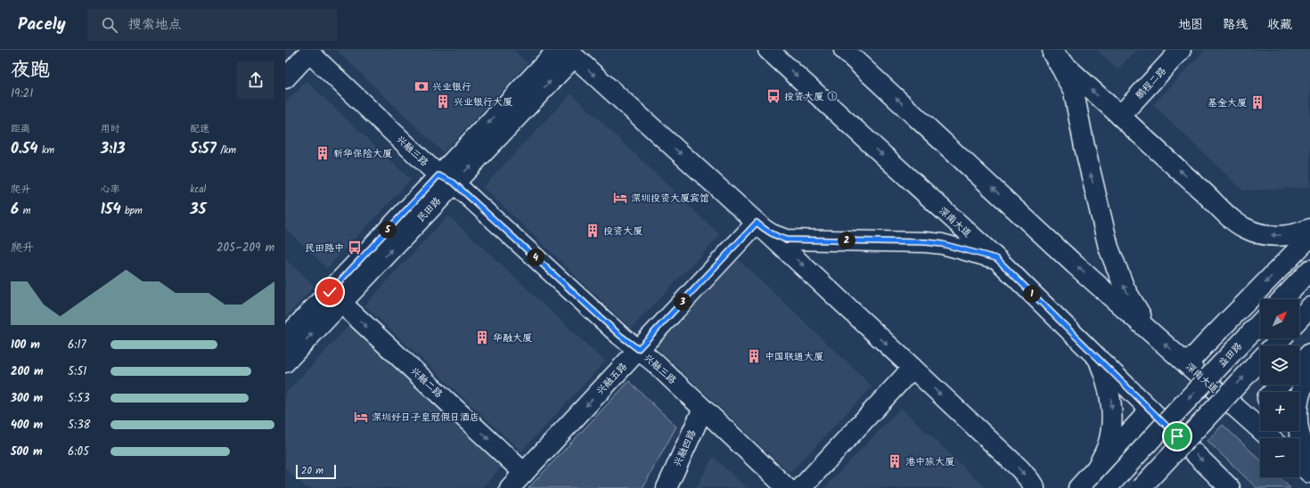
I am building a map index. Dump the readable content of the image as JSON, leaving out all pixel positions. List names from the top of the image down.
{
  "streets": {
    "main road": [
      "鹏程二路",
      "兴融三路",
      "民田路",
      "深南大道",
      "益田路",
      "兴融五路",
      "兴融二路",
      "兴融四路"
    ]
  },
  "crossings": [
    ["兴融三路", "民田路"],
    ["兴融三路", "兴融五路"],
    ["兴融三路", "兴融四路"],
    ["民田路", "兴融二路"],
    ["兴融五路", "兴融二路"]
  ],
  "one_way": ["兴融五路", "兴融二路"],
  "places": {
    "bank": ["兴业银行"],
    "bus stop": ["投资大厦 ①", "民田路中"],
    "building": [
      "兴业银行大厦",
      "基金大厦",
      "新华保险大厦",
      "投资大厦",
      "华融大厦",
      "中国联通大厦",
      "港中旅大厦"
    ],
    "hotel": ["深圳投资大厦宾馆", "深圳好日子皇冠假日酒店"]
  },
  "scale_bar": "20 m",
  "north": "top right",
  "page": {
    "header": "Pacely",
    "search": "搜索地点",
    "nav": ["地图", "路线", "收藏"],
    "heading": ["夜跑", "19:21"],
    "stats": [
      ["距离", "0.54 km"],
      ["用时", "3:13"],
      ["配速", "5:57 /km"],
      ["爬升", "6 m"],
      ["心率", "154 bpm"],
      ["kcal", "35"]
    ],
    "pins": [
      "5",
      "2",
      "4",
      "1",
      "3"
    ],
    "chart": ["爬升", "205–209 m"],
    "map_buttons": ["+", "−"],
    "list": [
      {
        "name": "100 m",
        "note": "6:17"
      },
      {
        "name": "200 m",
        "note": "5:51"
      },
      {
        "name": "300 m",
        "note": "5:53"
      },
      {
        "name": "400 m",
        "note": "5:38"
      },
      {
        "name": "500 m",
        "note": "6:05"
      }
    ],
    "scale": "20 m"
  }
}
